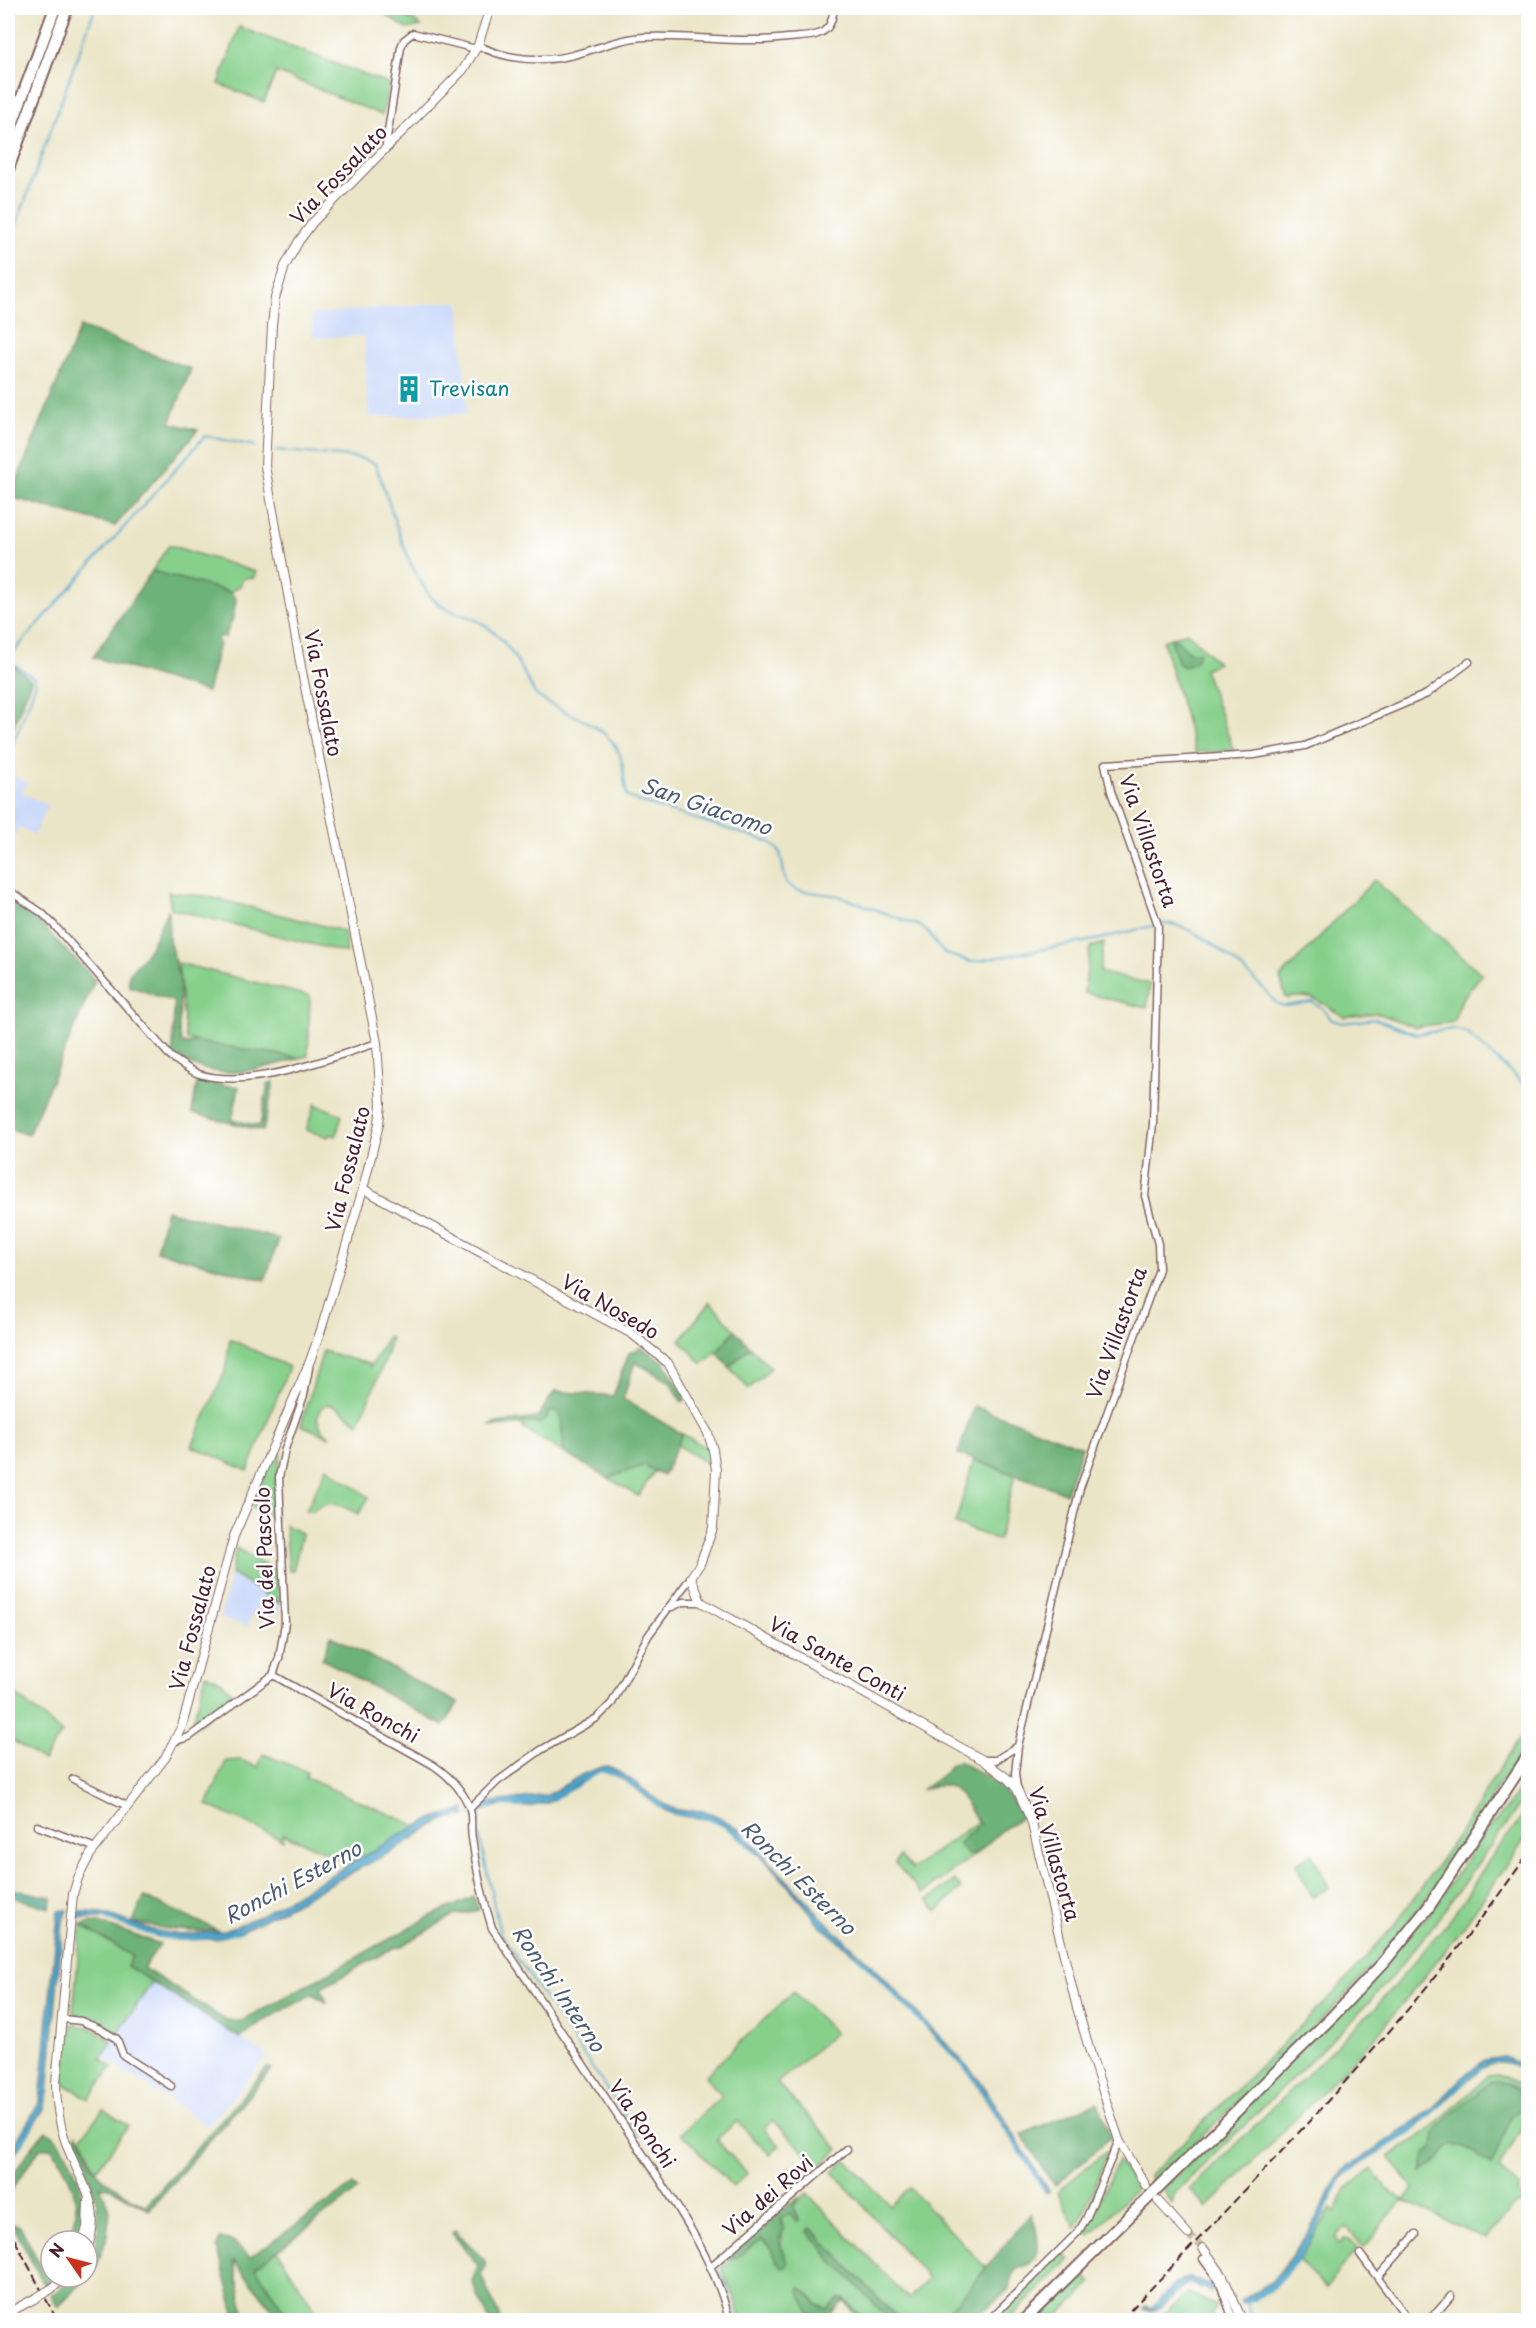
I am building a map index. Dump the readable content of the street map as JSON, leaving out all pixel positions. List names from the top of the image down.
{
  "streets": {
    "street": [
      "Via Fossalato",
      "Via Villastorta",
      "Via Nosedo",
      "Via del Pascolo",
      "Via Sante Conti",
      "Via Ronchi",
      "Via dei Rovi"
    ]
  },
  "crossings": [
    ["Via Fossalato", "Via Nosedo"],
    ["Via Fossalato", "Via del Pascolo"],
    ["Via Villastorta", "Via Sante Conti"],
    ["Via Nosedo", "Via Ronchi"],
    ["Via del Pascolo", "Via Ronchi"],
    ["Via Ronchi", "Via dei Rovi"]
  ],
  "water": ["San Giacomo", "Ronchi Esterno", "Ronchi Interno"],
  "places": {
    "building": ["Trevisan"]
  },
  "north": "top left"
}
